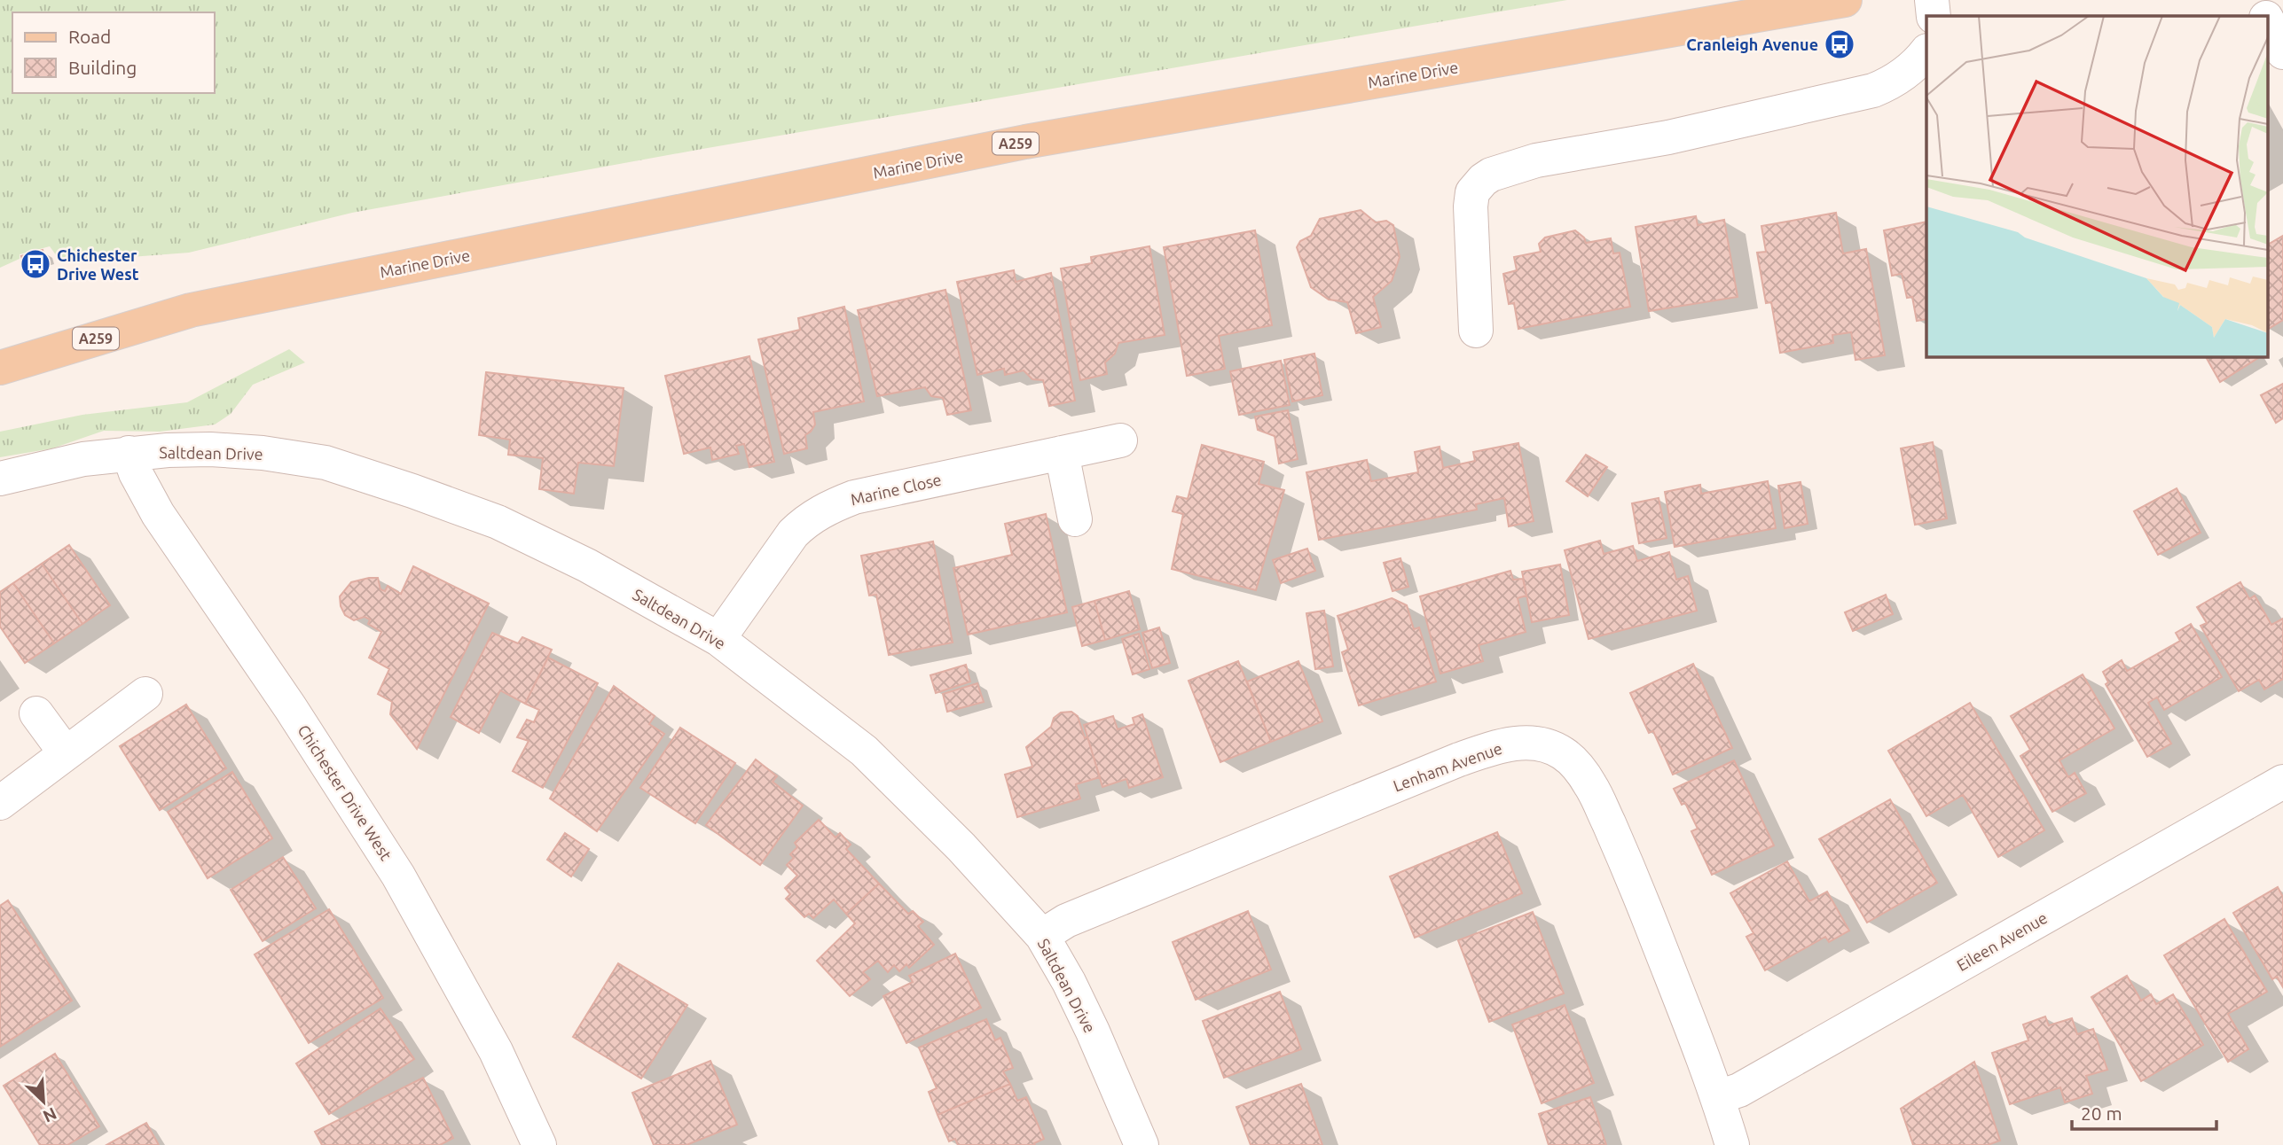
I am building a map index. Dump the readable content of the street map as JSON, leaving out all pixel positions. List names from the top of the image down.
{
  "streets": {
    "main road": ["Marine Drive", "A259"],
    "street": [
      "Saltdean Drive",
      "Marine Close",
      "Lenham Avenue",
      "Chichester Drive West",
      "Eileen Avenue"
    ]
  },
  "crossings": [
    ["Saltdean Drive", "Marine Close"],
    ["Saltdean Drive", "Lenham Avenue"],
    ["Saltdean Drive", "Chichester Drive West"],
    ["Lenham Avenue", "Eileen Avenue"]
  ],
  "places": {
    "bus stop": ["Cranleigh Avenue", "Chichester Drive West"]
  },
  "legend": ["Road", "Building"],
  "scale_bar": "20 m",
  "north": "bottom right"
}
